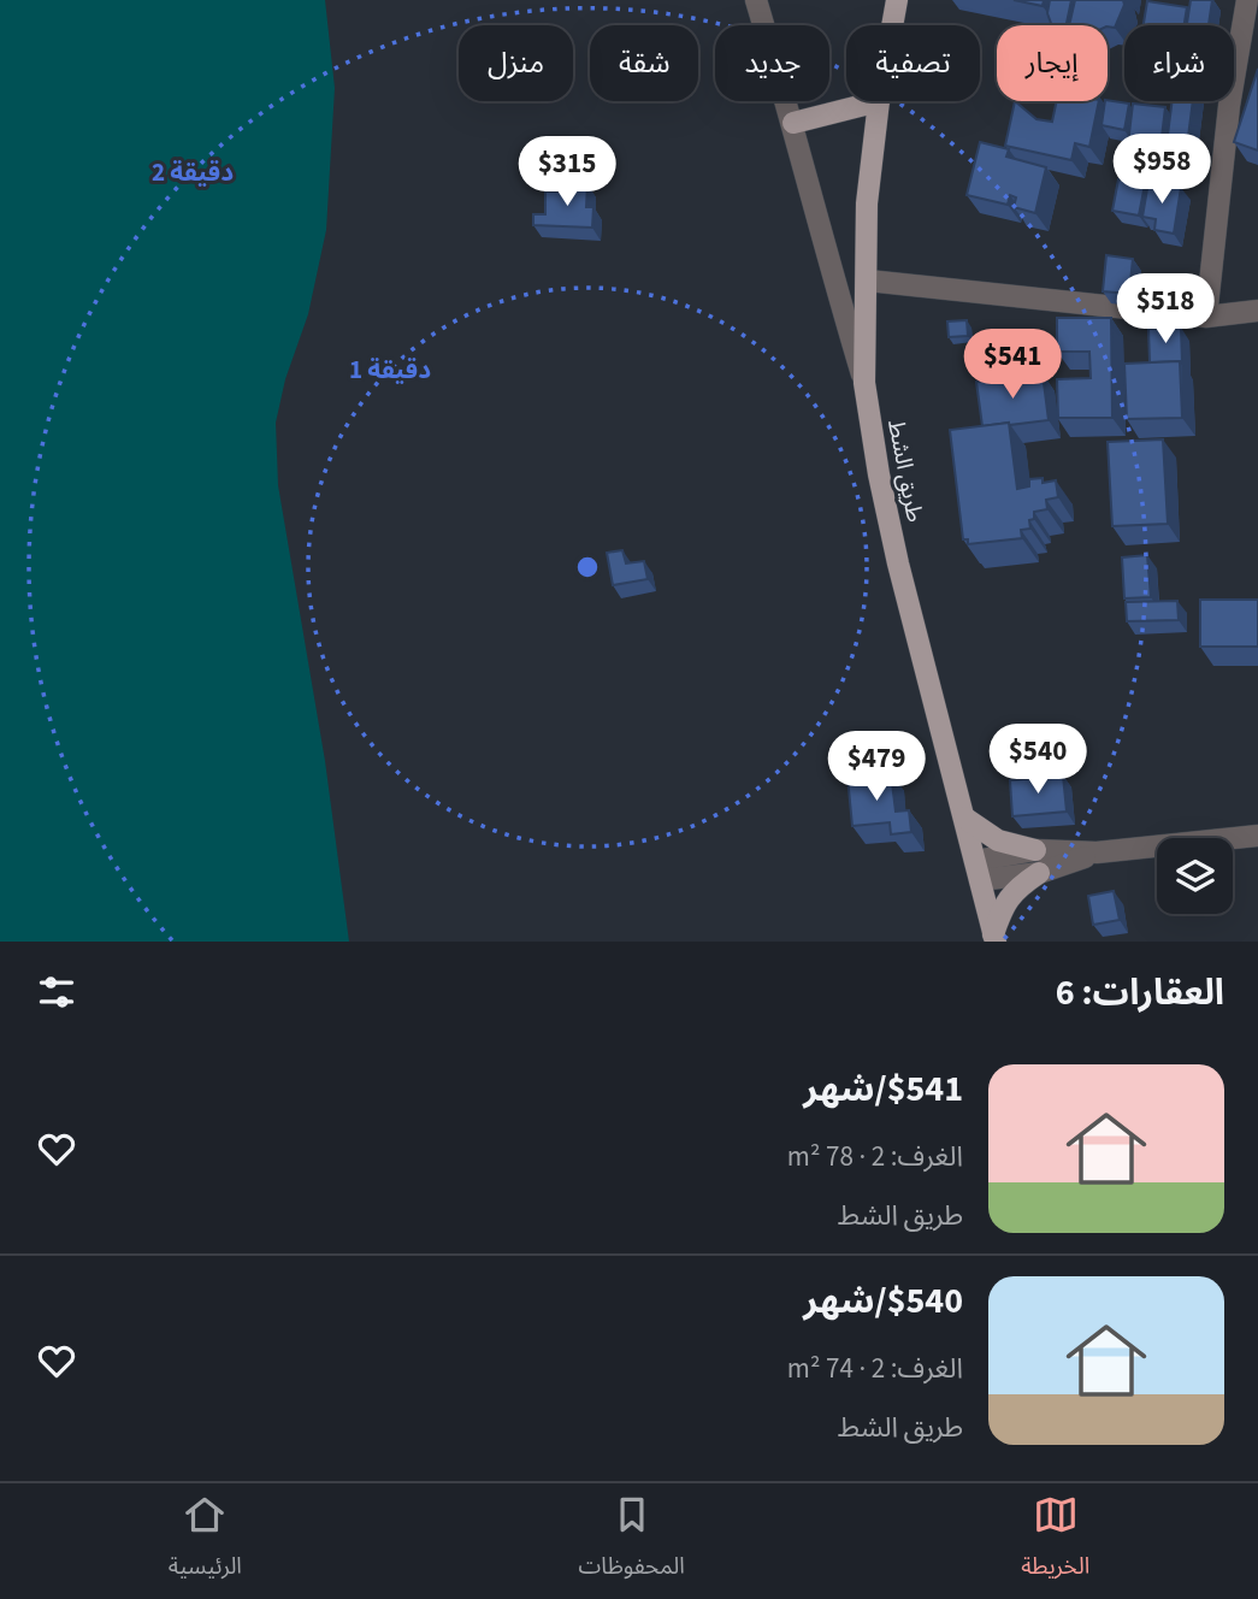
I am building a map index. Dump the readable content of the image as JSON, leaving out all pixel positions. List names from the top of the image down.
{
  "streets": {
    "main road": ["طريق الشط"]
  },
  "page": {
    "chip": [
      "شراء",
      "إيجار",
      "تصفية",
      "جديد",
      "شقة",
      "منزل"
    ],
    "price": [
      "$958",
      "$315",
      "$518",
      "$541",
      "$540",
      "$479"
    ],
    "heading": "العقارات: 6",
    "list": [
      {
        "name": "$541/شهر",
        "note": "الغرف: 2 · 78 m² · طريق الشط"
      },
      {
        "name": "$540/شهر",
        "note": "الغرف: 2 · 74 m² · طريق الشط"
      }
    ],
    "tabs": ["الخريطة", "المحفوظات", "الرئيسية"]
  },
  "rings": ["2 دقيقة", "1 دقيقة"]
}
